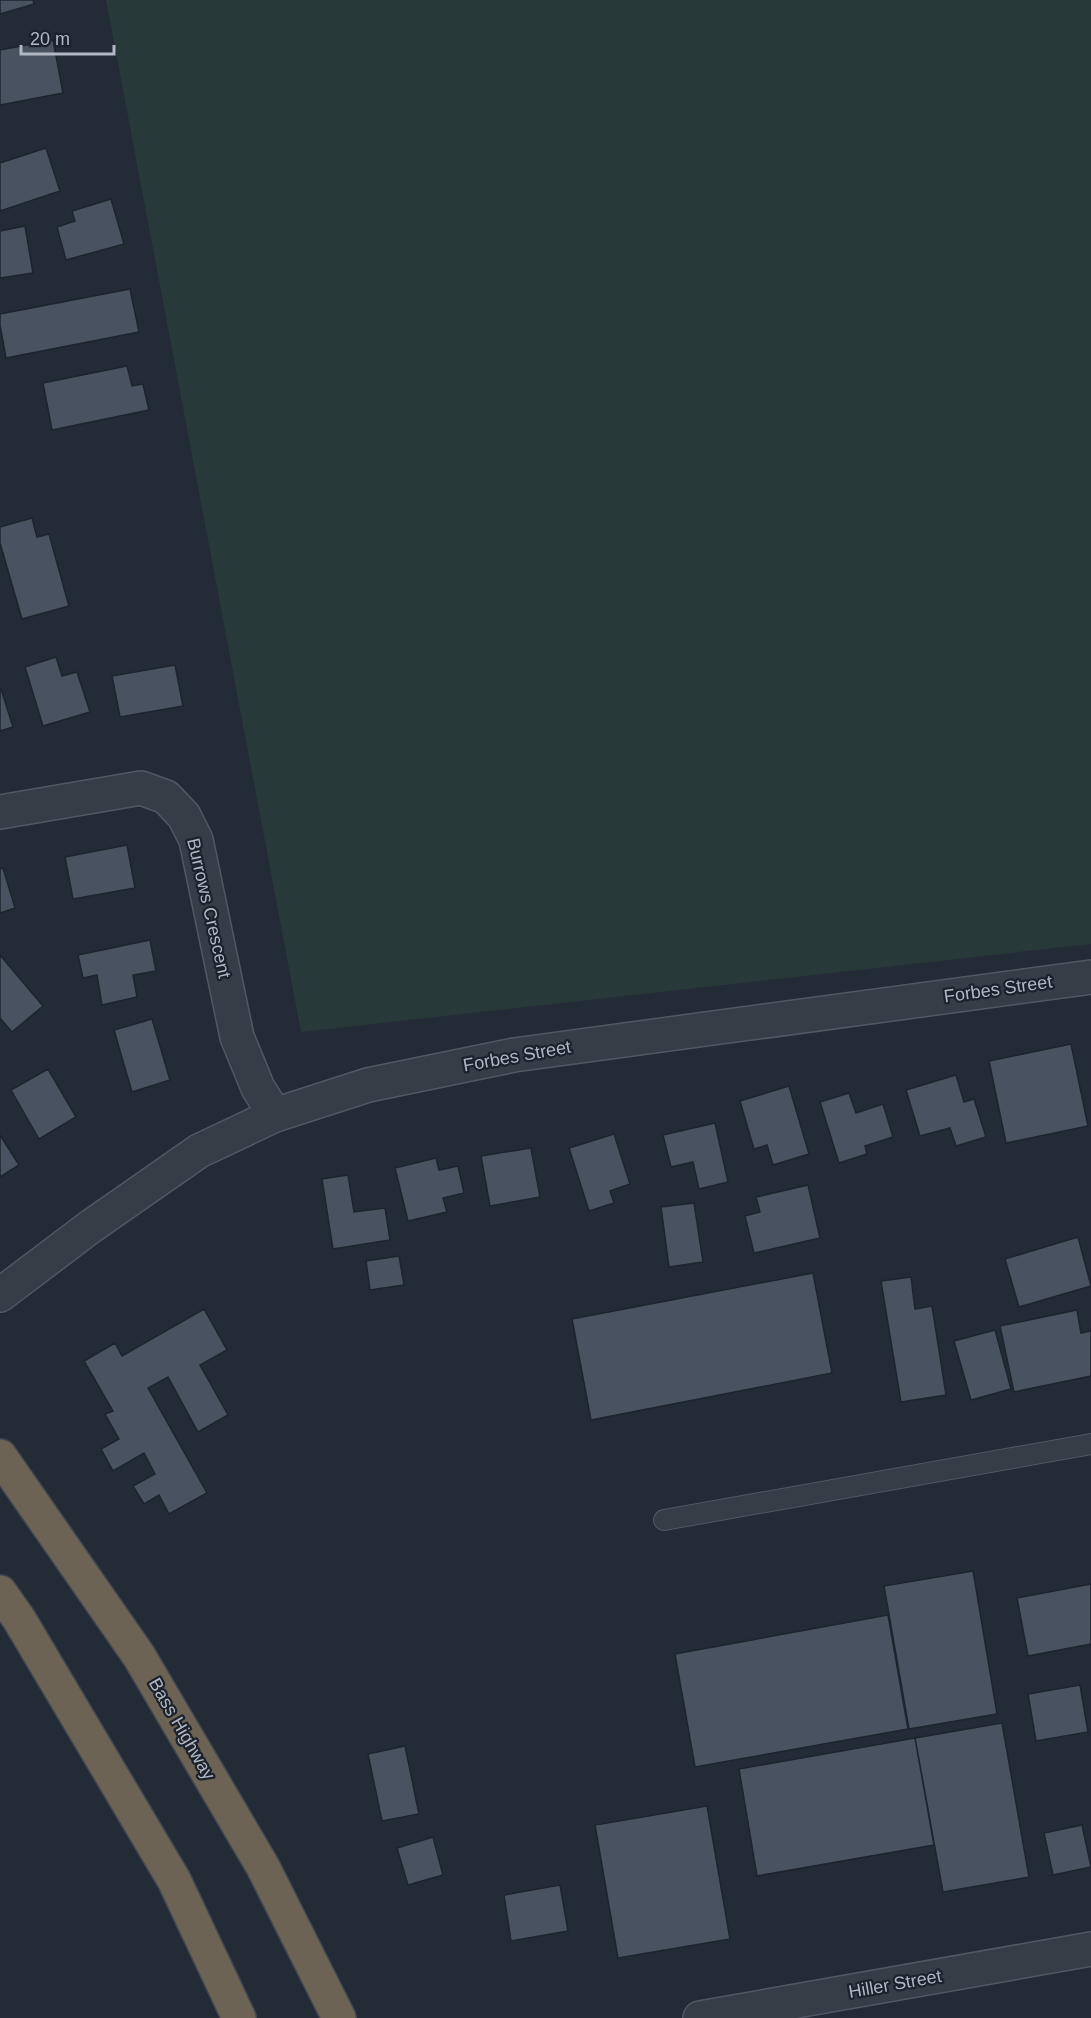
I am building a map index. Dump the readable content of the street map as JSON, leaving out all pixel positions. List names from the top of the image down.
{
  "streets": {
    "highway": ["Bass Highway"],
    "street": ["Burrows Crescent", "Forbes Street", "Hiller Street"]
  },
  "crossings": [
    ["Burrows Crescent", "Forbes Street"]
  ],
  "scale_bar": "20 m"
}
